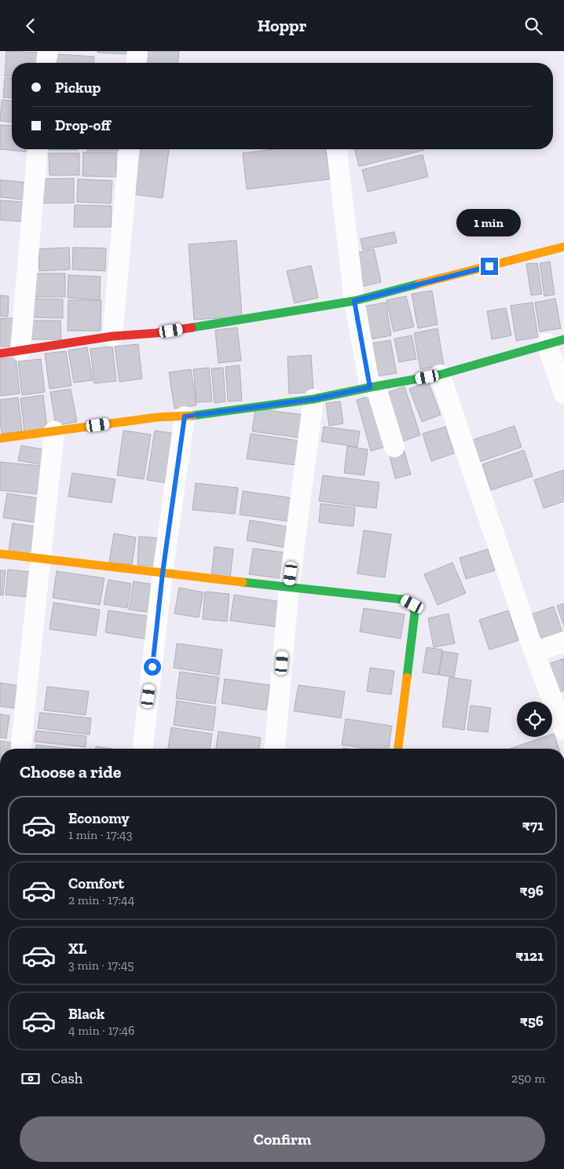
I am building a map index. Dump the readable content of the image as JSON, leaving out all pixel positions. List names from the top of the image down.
{
  "page": {
    "header": "Hoppr",
    "banner": ["Pickup", "Drop-off"],
    "bubble": "1 min",
    "heading": "Choose a ride",
    "list": [
      {
        "name": "Economy",
        "note": "1 min · 17:43",
        "value": "₹71"
      },
      {
        "name": "Comfort",
        "note": "2 min · 17:44",
        "value": "₹96"
      },
      {
        "name": "XL",
        "note": "3 min · 17:45",
        "value": "₹121"
      },
      {
        "name": "Black",
        "note": "4 min · 17:46",
        "value": "₹56"
      }
    ],
    "pay": ["Cash", "250 m"],
    "buttons": "Confirm"
  }
}
